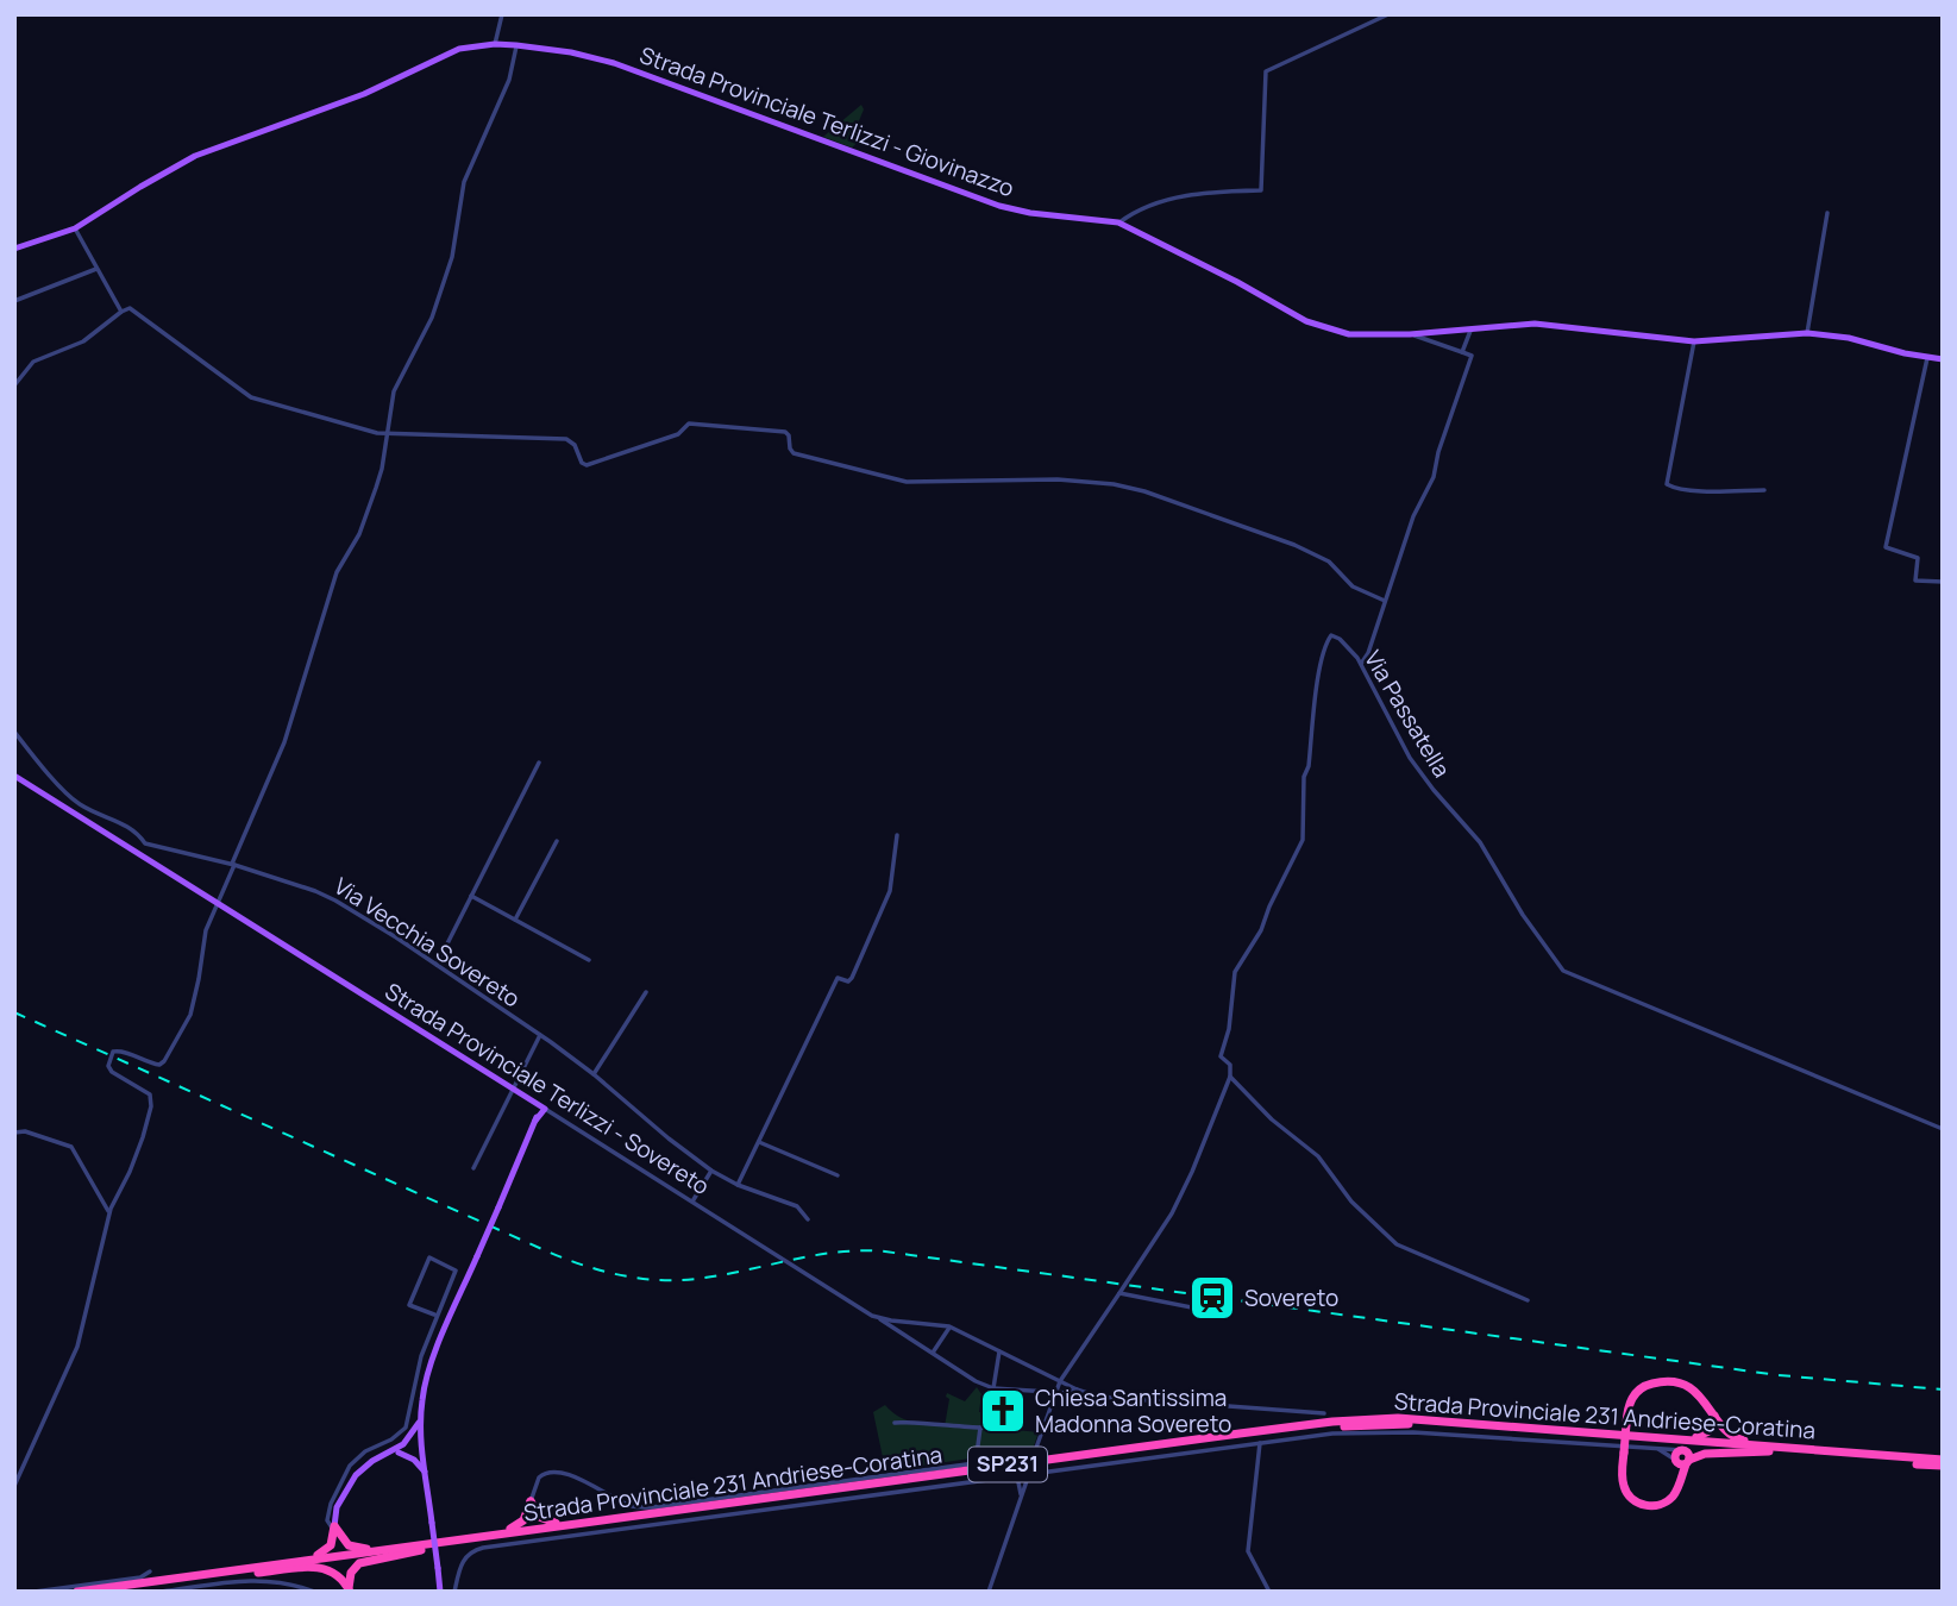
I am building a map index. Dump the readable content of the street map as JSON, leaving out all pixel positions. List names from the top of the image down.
{
  "streets": {
    "highway": ["Strada Provinciale 231 Andriese-Coratina", "SP231"],
    "main road": ["Strada Provinciale Terlizzi - Giovinazzo", "Strada Provinciale Terlizzi - Sovereto"],
    "street": ["Via Passatella", "Via Vecchia Sovereto"]
  },
  "crossings": [
    ["Via Passatella", "Strada Provinciale Terlizzi - Sovereto"],
    ["Strada Provinciale 231 Andriese-Coratina", "SP231"]
  ],
  "places": {
    "station": ["Sovereto"],
    "church": ["Chiesa Santissima Madonna Sovereto"]
  }
}
